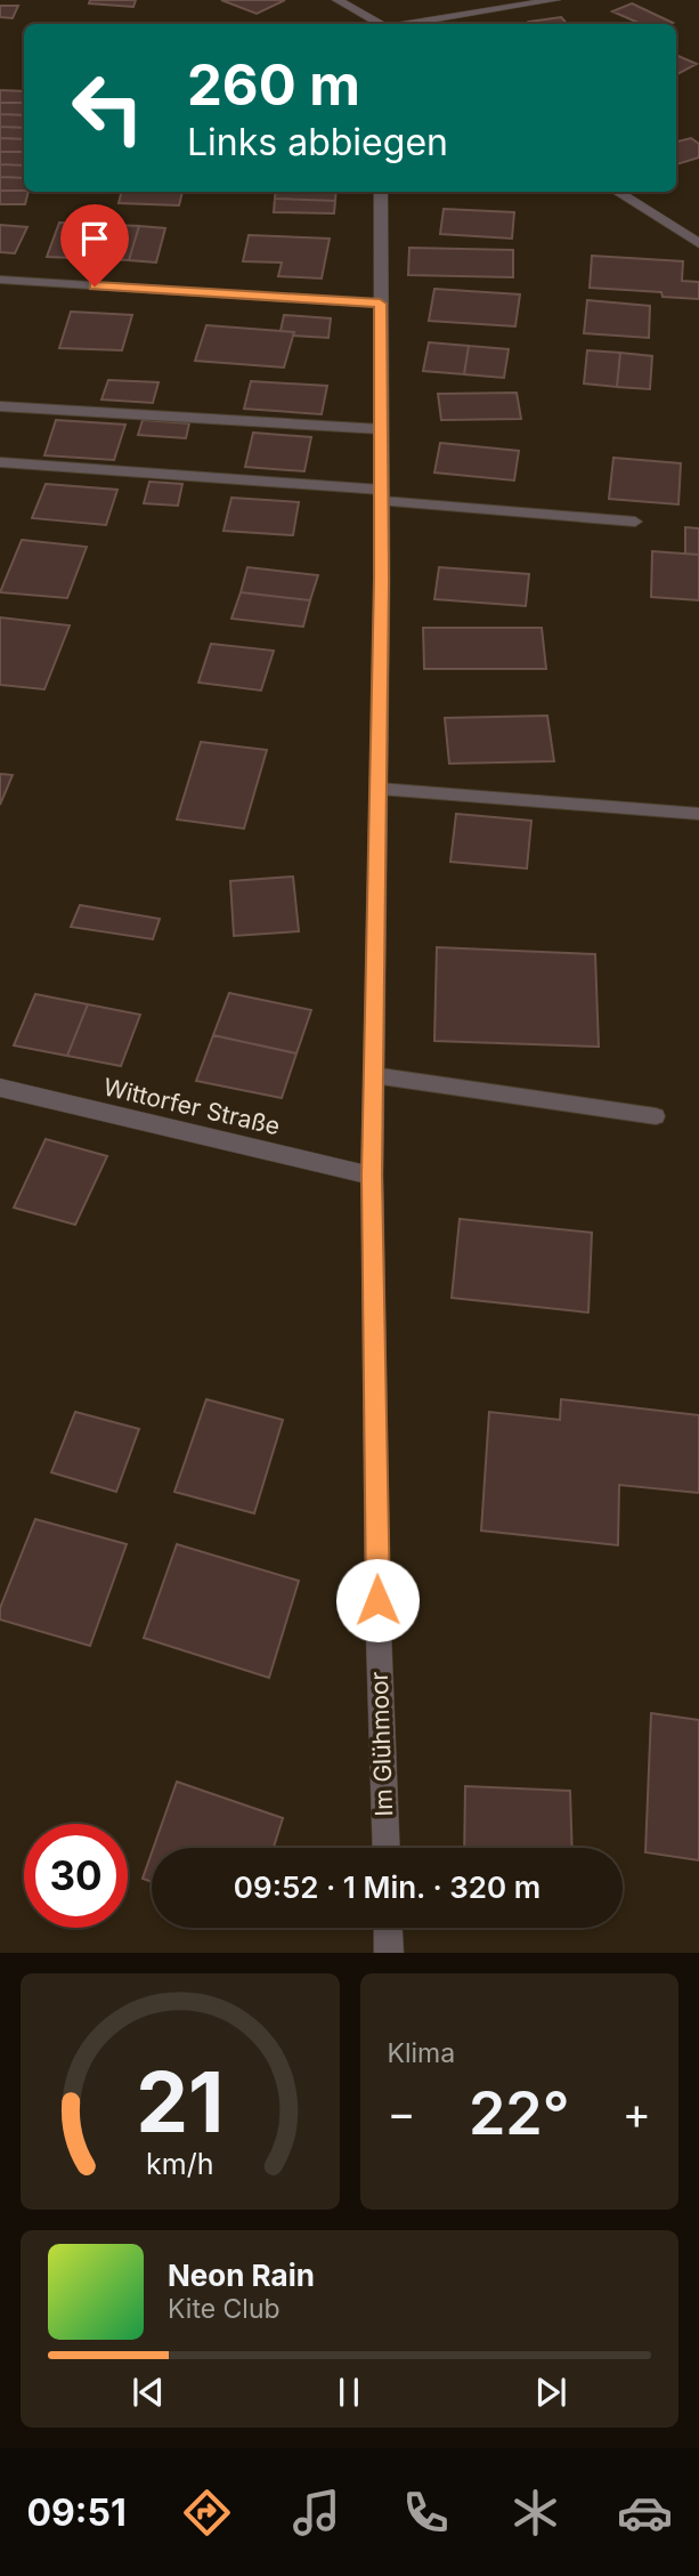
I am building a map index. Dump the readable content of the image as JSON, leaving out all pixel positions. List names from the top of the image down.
{
  "streets": {
    "street": ["Wittorfer Straße", "Im Glühmoor"]
  },
  "crossings": [
    ["Wittorfer Straße", "Im Glühmoor"]
  ],
  "page": {
    "turn": ["260 m", "Links abbiegen"],
    "limit": "30",
    "trip": "09:52 · 1 Min. · 320 m",
    "tile": "Klima",
    "heat": ["−", "22°", "+"],
    "song": ["Neon Rain", "Kite Club"],
    "tabs": "09:51",
    "gauge": ["21", "km/h"]
  }
}
